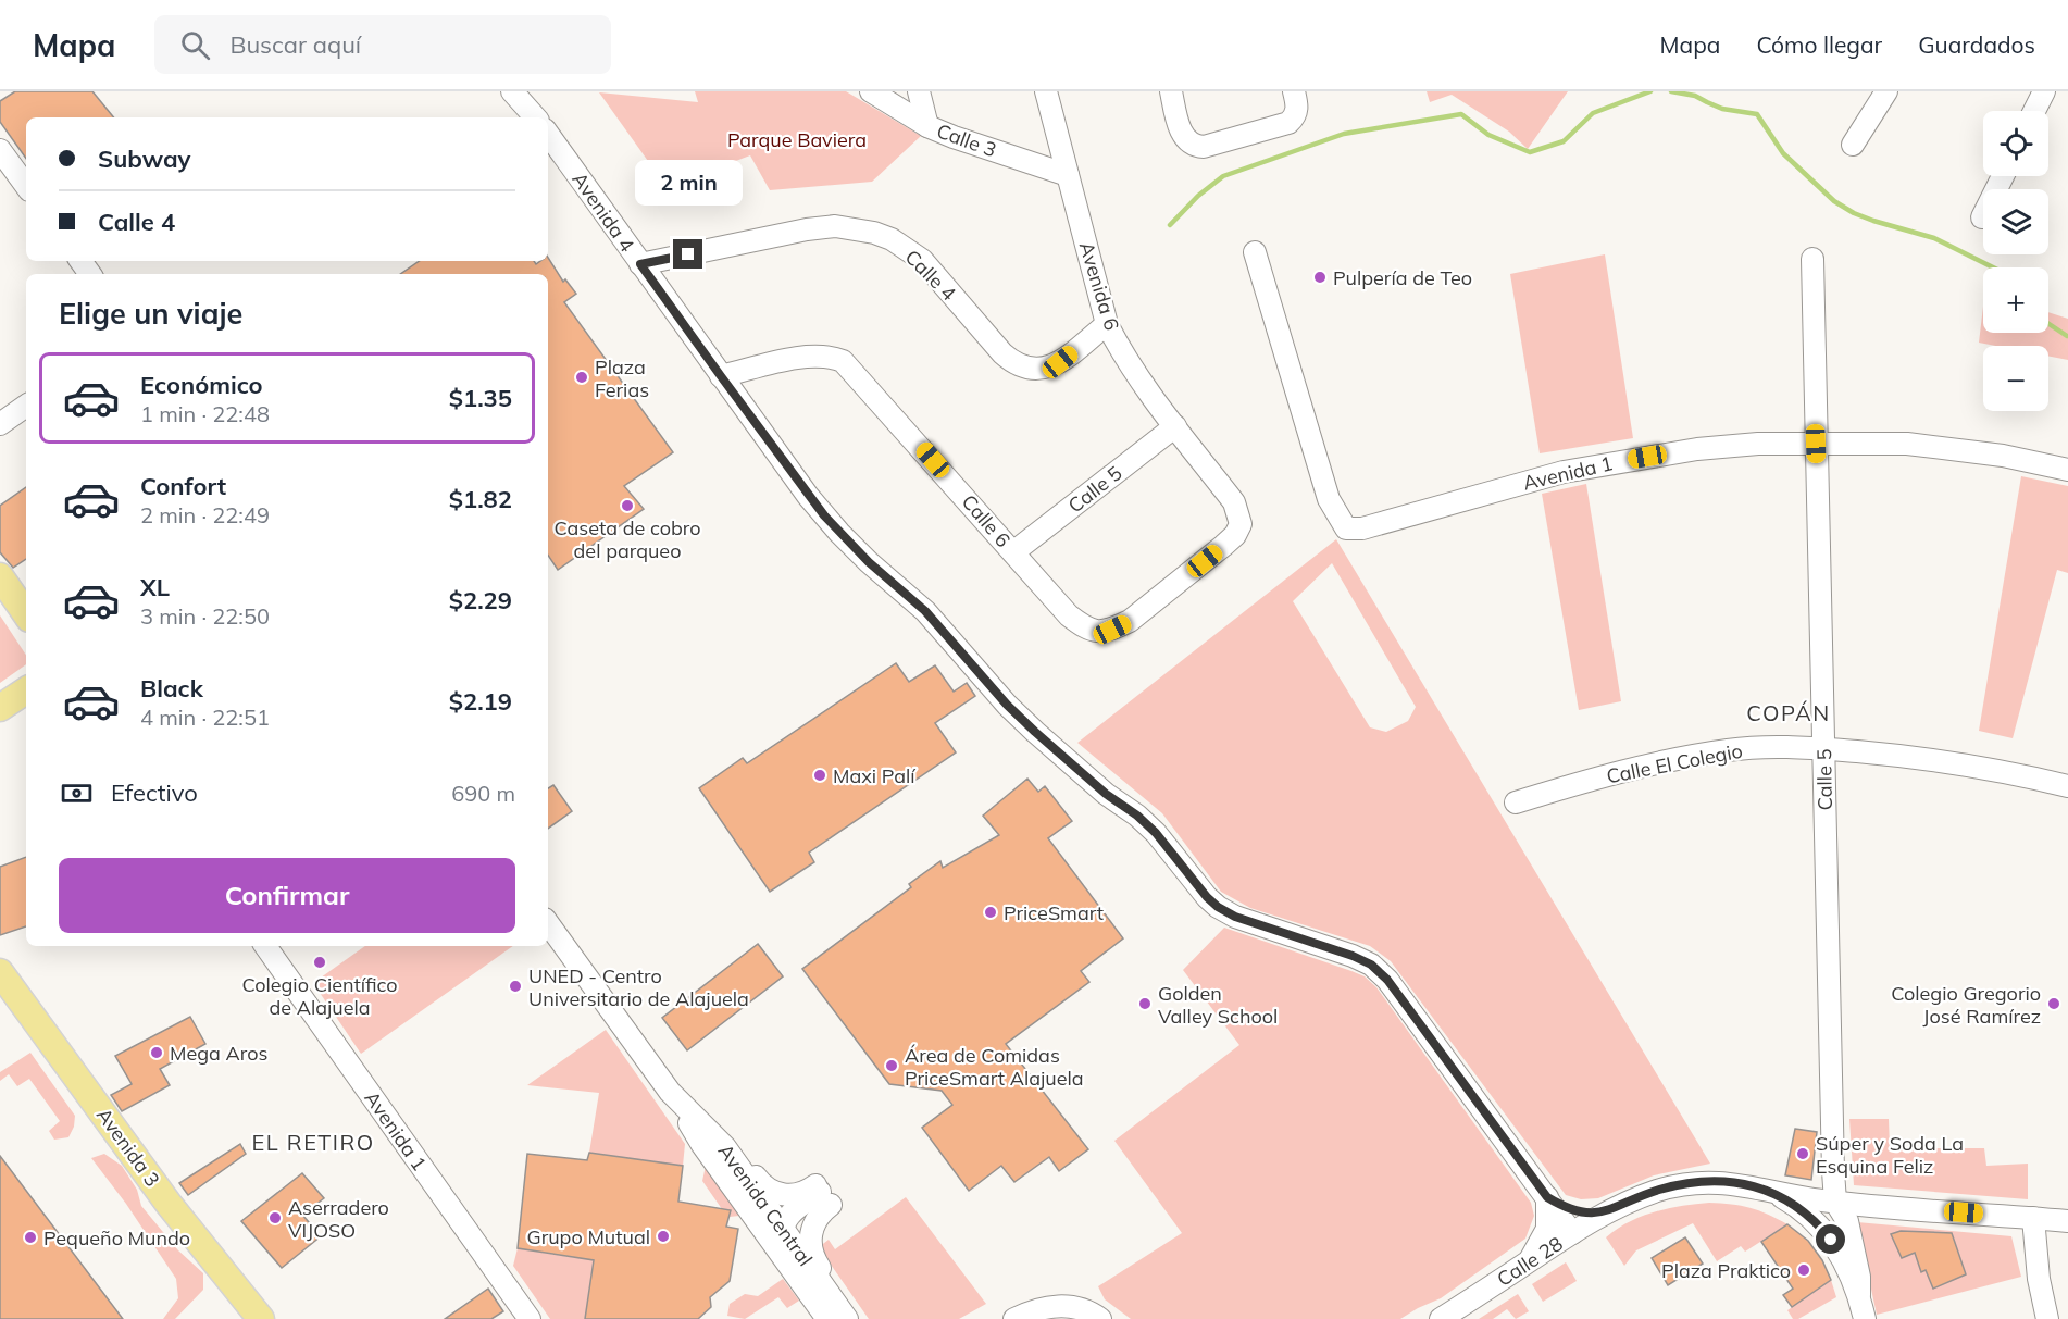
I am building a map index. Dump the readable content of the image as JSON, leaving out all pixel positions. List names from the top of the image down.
{
  "streets": {
    "main road": ["Avenida 3"],
    "street": [
      "Calle 3",
      "Avenida 4",
      "Calle 4",
      "Avenida 6",
      "Avenida 1",
      "Calle 5",
      "Calle 6",
      "Calle El Colegio",
      "Avenida Central",
      "Calle 28"
    ]
  },
  "crossings": [
    ["Calle 3", "Avenida 6"],
    ["Avenida 4", "Calle 4"],
    ["Avenida 4", "Calle 6"],
    ["Avenida 4", "Calle 28"],
    ["Calle 4", "Avenida 6"],
    ["Avenida 6", "Calle 5"],
    ["Avenida 6", "Calle 6"],
    ["Avenida 1", "Calle 5"],
    ["Calle 5", "Calle 6"],
    ["Calle 5", "Calle El Colegio"],
    ["Calle 5", "Calle 28"]
  ],
  "districts": ["COPÁN", "EL RETIRO"],
  "parks": ["Parque Baviera"],
  "places": [
    "Pulpería de Teo",
    "Plaza Ferias",
    "Caseta de cobro del parqueo",
    "Maxi Palí",
    "PriceSmart",
    "Colegio Científico de Alajuela",
    "UNED - Centro Universitario de Alajuela",
    "Golden Valley School",
    "Colegio Gregorio José Ramírez",
    "Mega Aros",
    "Área de Comidas PriceSmart Alajuela",
    "Súper y Soda La Esquina Feliz",
    "Aserradero VIJOSO",
    "Grupo Mutual",
    "Pequeño Mundo",
    "Plaza Praktico"
  ],
  "page": {
    "header": "Mapa",
    "search": "Buscar aquí",
    "nav": ["Mapa", "Cómo llegar", "Guardados"],
    "map_buttons": ["+", "−"],
    "banner": ["Subway", "Calle 4"],
    "bubble": "2 min",
    "heading": "Elige un viaje",
    "list": [
      {
        "name": "Económico",
        "note": "1 min · 22:48",
        "value": "$1.35"
      },
      {
        "name": "Confort",
        "note": "2 min · 22:49",
        "value": "$1.82"
      },
      {
        "name": "XL",
        "note": "3 min · 22:50",
        "value": "$2.29"
      },
      {
        "name": "Black",
        "note": "4 min · 22:51",
        "value": "$2.19"
      }
    ],
    "pay": ["Efectivo", "690 m"],
    "buttons": "Confirmar"
  }
}
